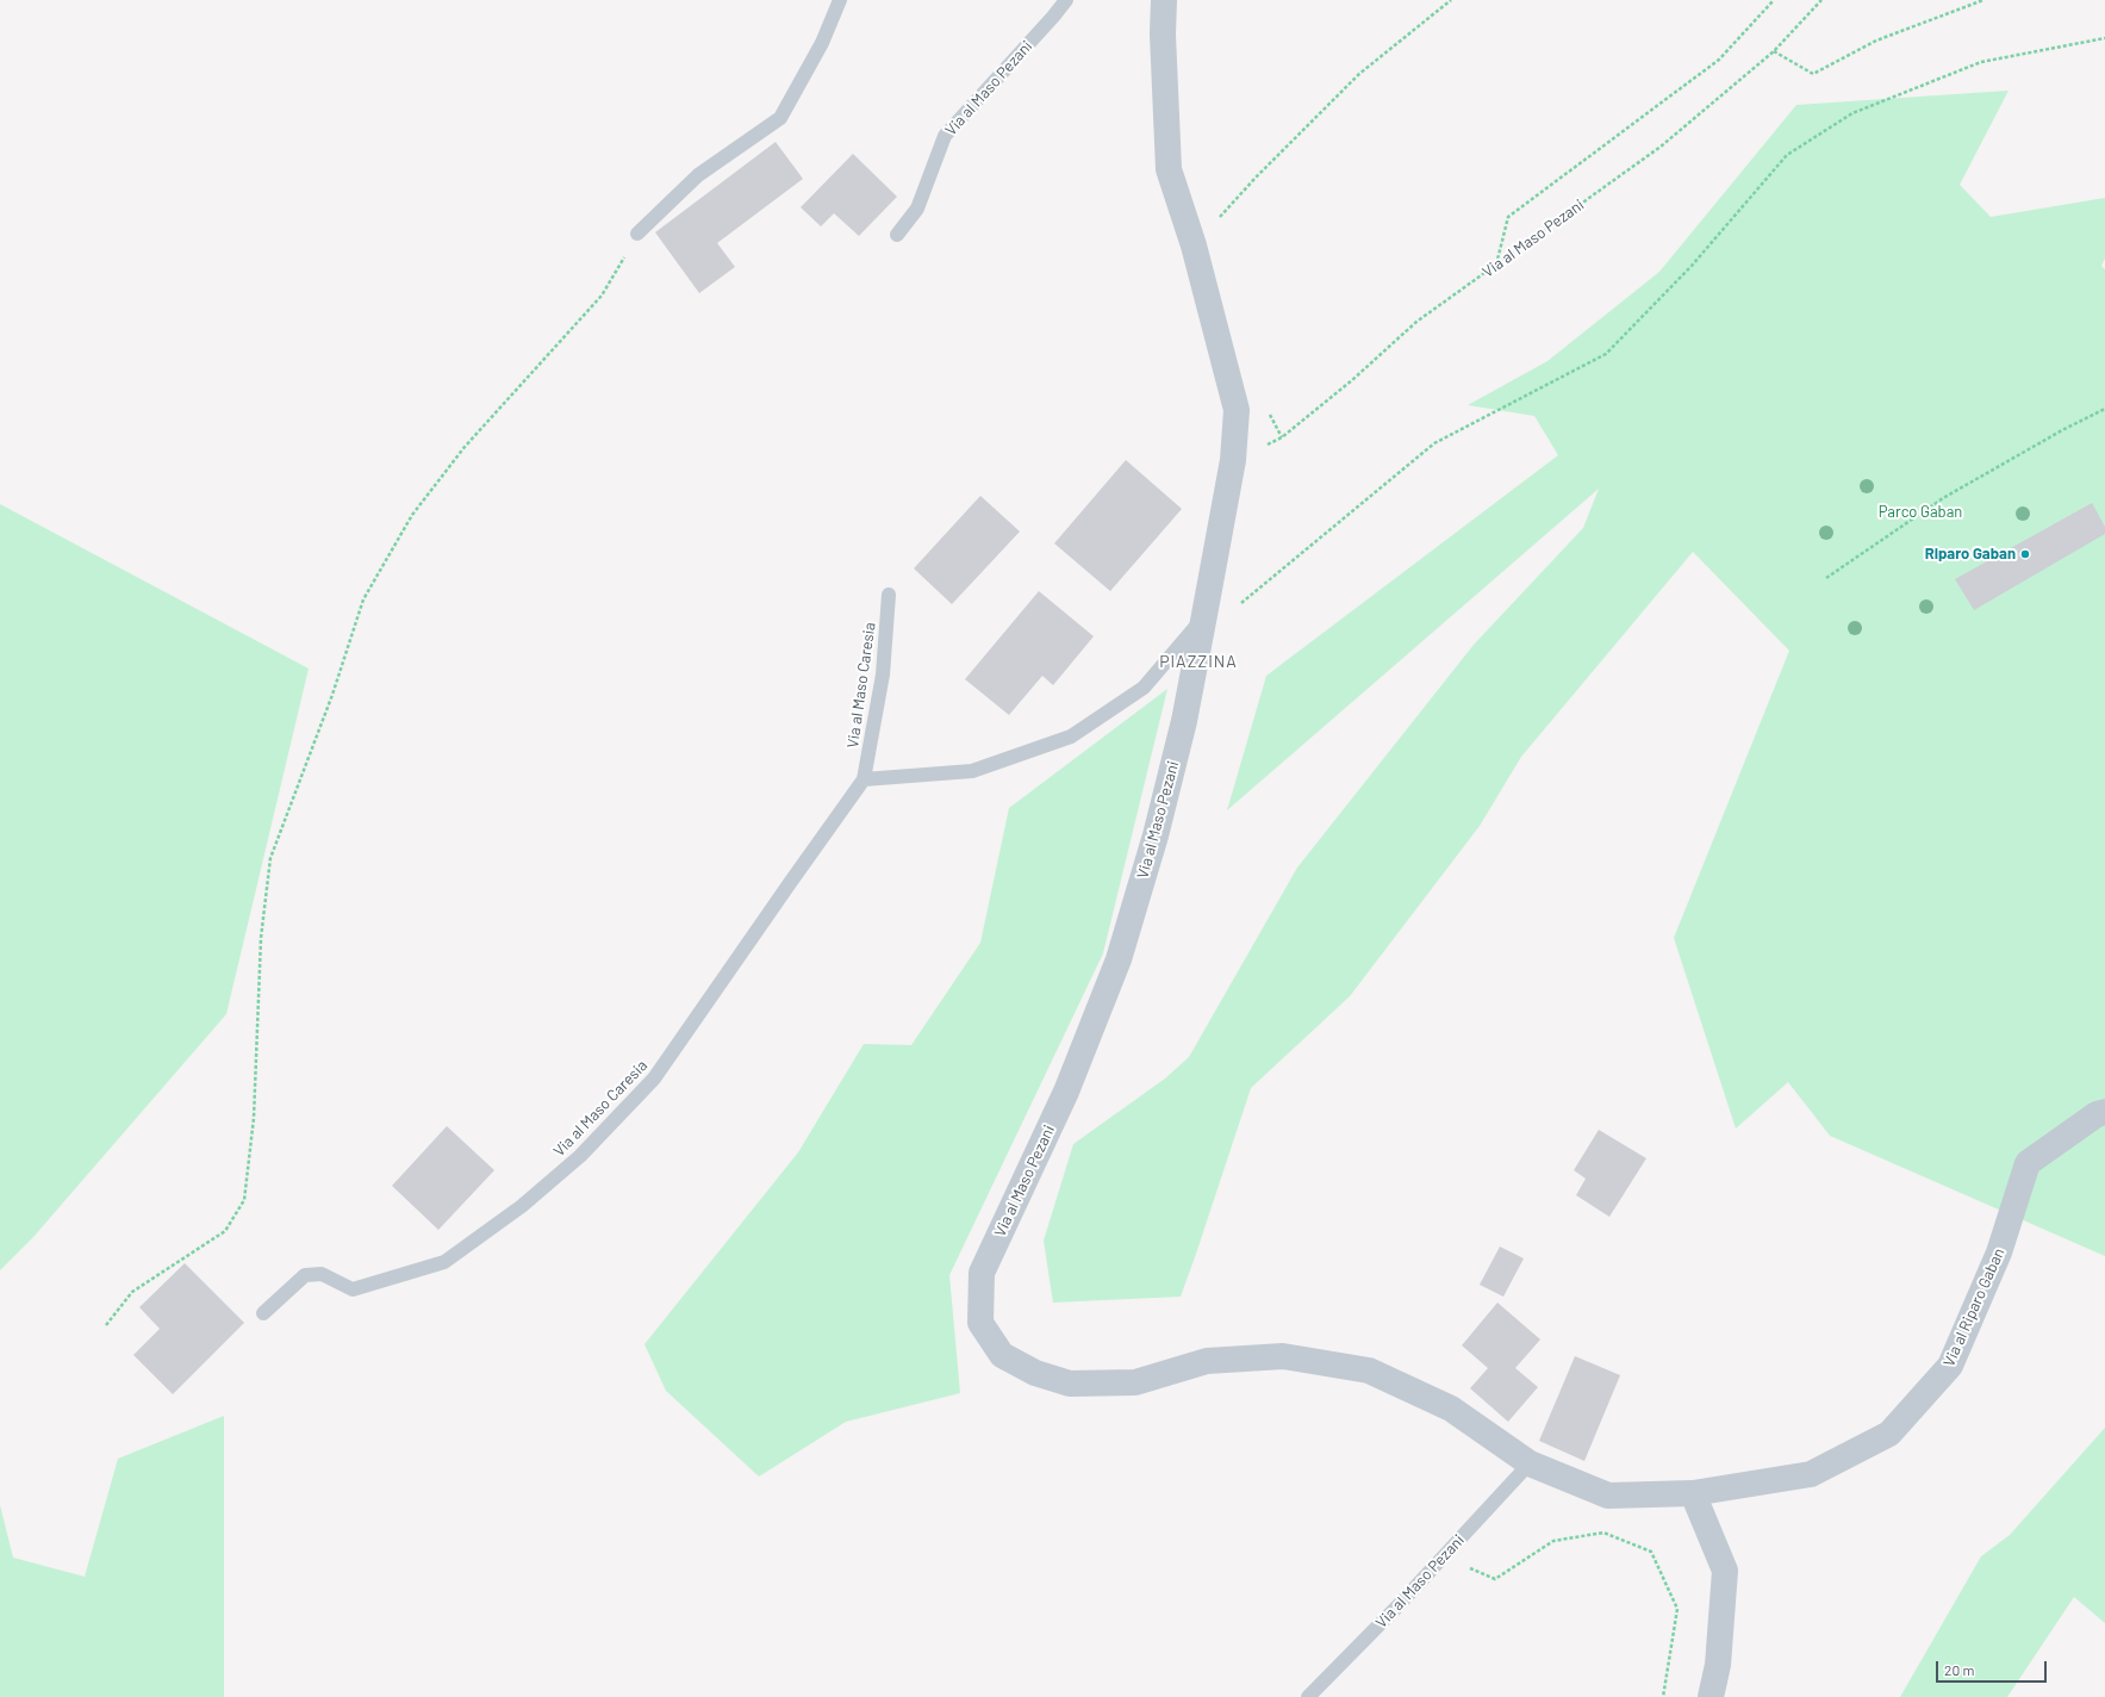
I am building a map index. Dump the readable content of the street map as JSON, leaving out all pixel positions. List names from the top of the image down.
{
  "streets": {
    "street": ["Via al Maso Pezani", "Via al Riparo Gaban"],
    "lane": ["Via al Maso Caresia"]
  },
  "crossings": [
    ["Via al Maso Pezani", "Via al Riparo Gaban"]
  ],
  "districts": ["PIAZZINA"],
  "parks": ["Parco Gaban"],
  "places": ["Riparo Gaban"],
  "scale_bar": "20 m"
}
